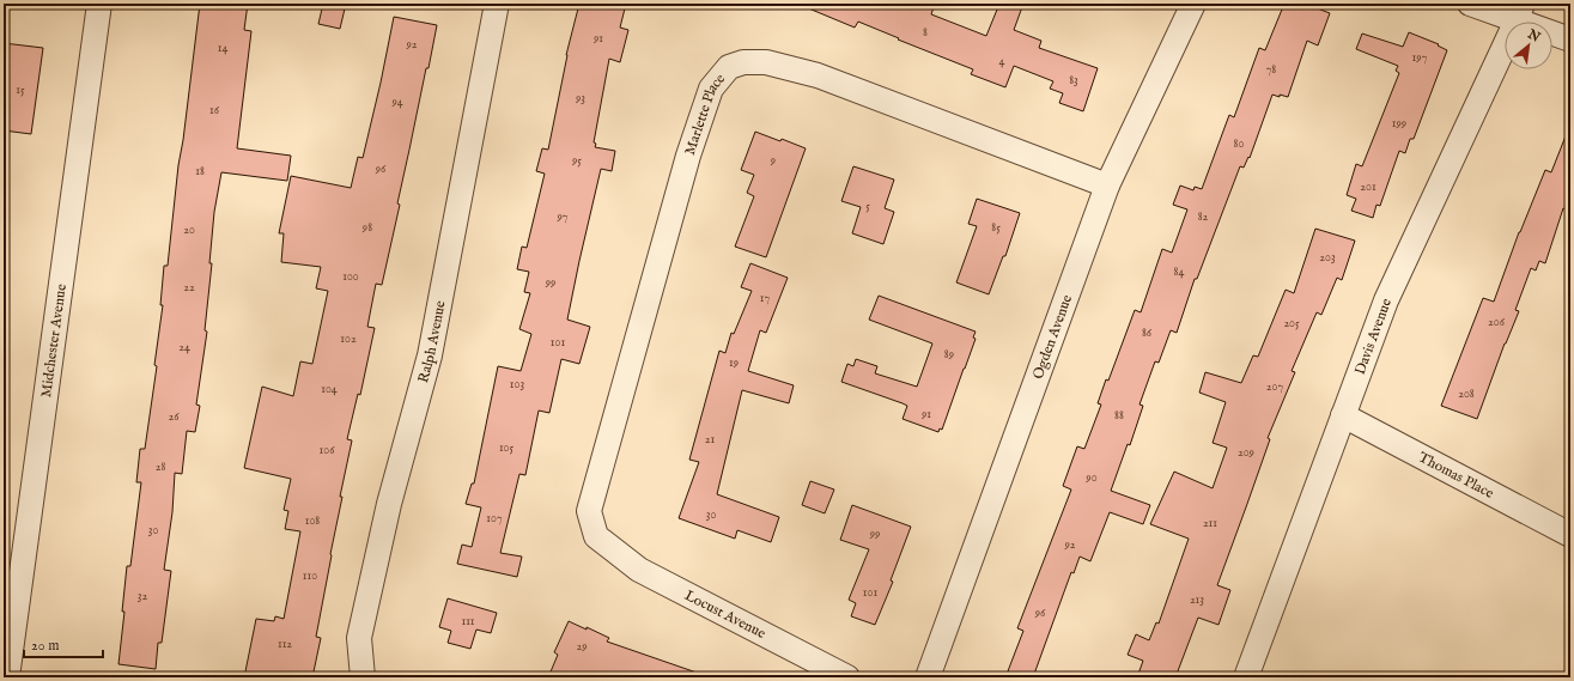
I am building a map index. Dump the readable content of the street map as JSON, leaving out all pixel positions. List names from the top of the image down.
{
  "streets": {
    "street": [
      "Marlette Place",
      "Davis Avenue",
      "Ogden Avenue",
      "Midchester Avenue",
      "Ralph Avenue",
      "Thomas Place",
      "Locust Avenue"
    ]
  },
  "crossings": [
    ["Marlette Place", "Ogden Avenue"],
    ["Marlette Place", "Locust Avenue"],
    ["Davis Avenue", "Thomas Place"]
  ],
  "house_numbers": [
    "8",
    "91",
    "92",
    "14",
    "197",
    "4",
    "78",
    "83",
    "15",
    "93",
    "94",
    "16",
    "199",
    "80",
    "95",
    "9",
    "96",
    "18",
    "201",
    "5",
    "97",
    "82",
    "98",
    "85",
    "20",
    "203",
    "84",
    "100",
    "99",
    "22",
    "17",
    "206",
    "205",
    "86",
    "102",
    "101",
    "24",
    "89",
    "19",
    "103",
    "207",
    "104",
    "208",
    "91",
    "88",
    "26",
    "21",
    "105",
    "106",
    "209",
    "28",
    "90",
    "30",
    "107",
    "108",
    "211",
    "30",
    "99",
    "92",
    "110",
    "101",
    "32",
    "213",
    "96",
    "111",
    "112",
    "29"
  ],
  "scale_bar": "20 m",
  "north": "top right"
}
